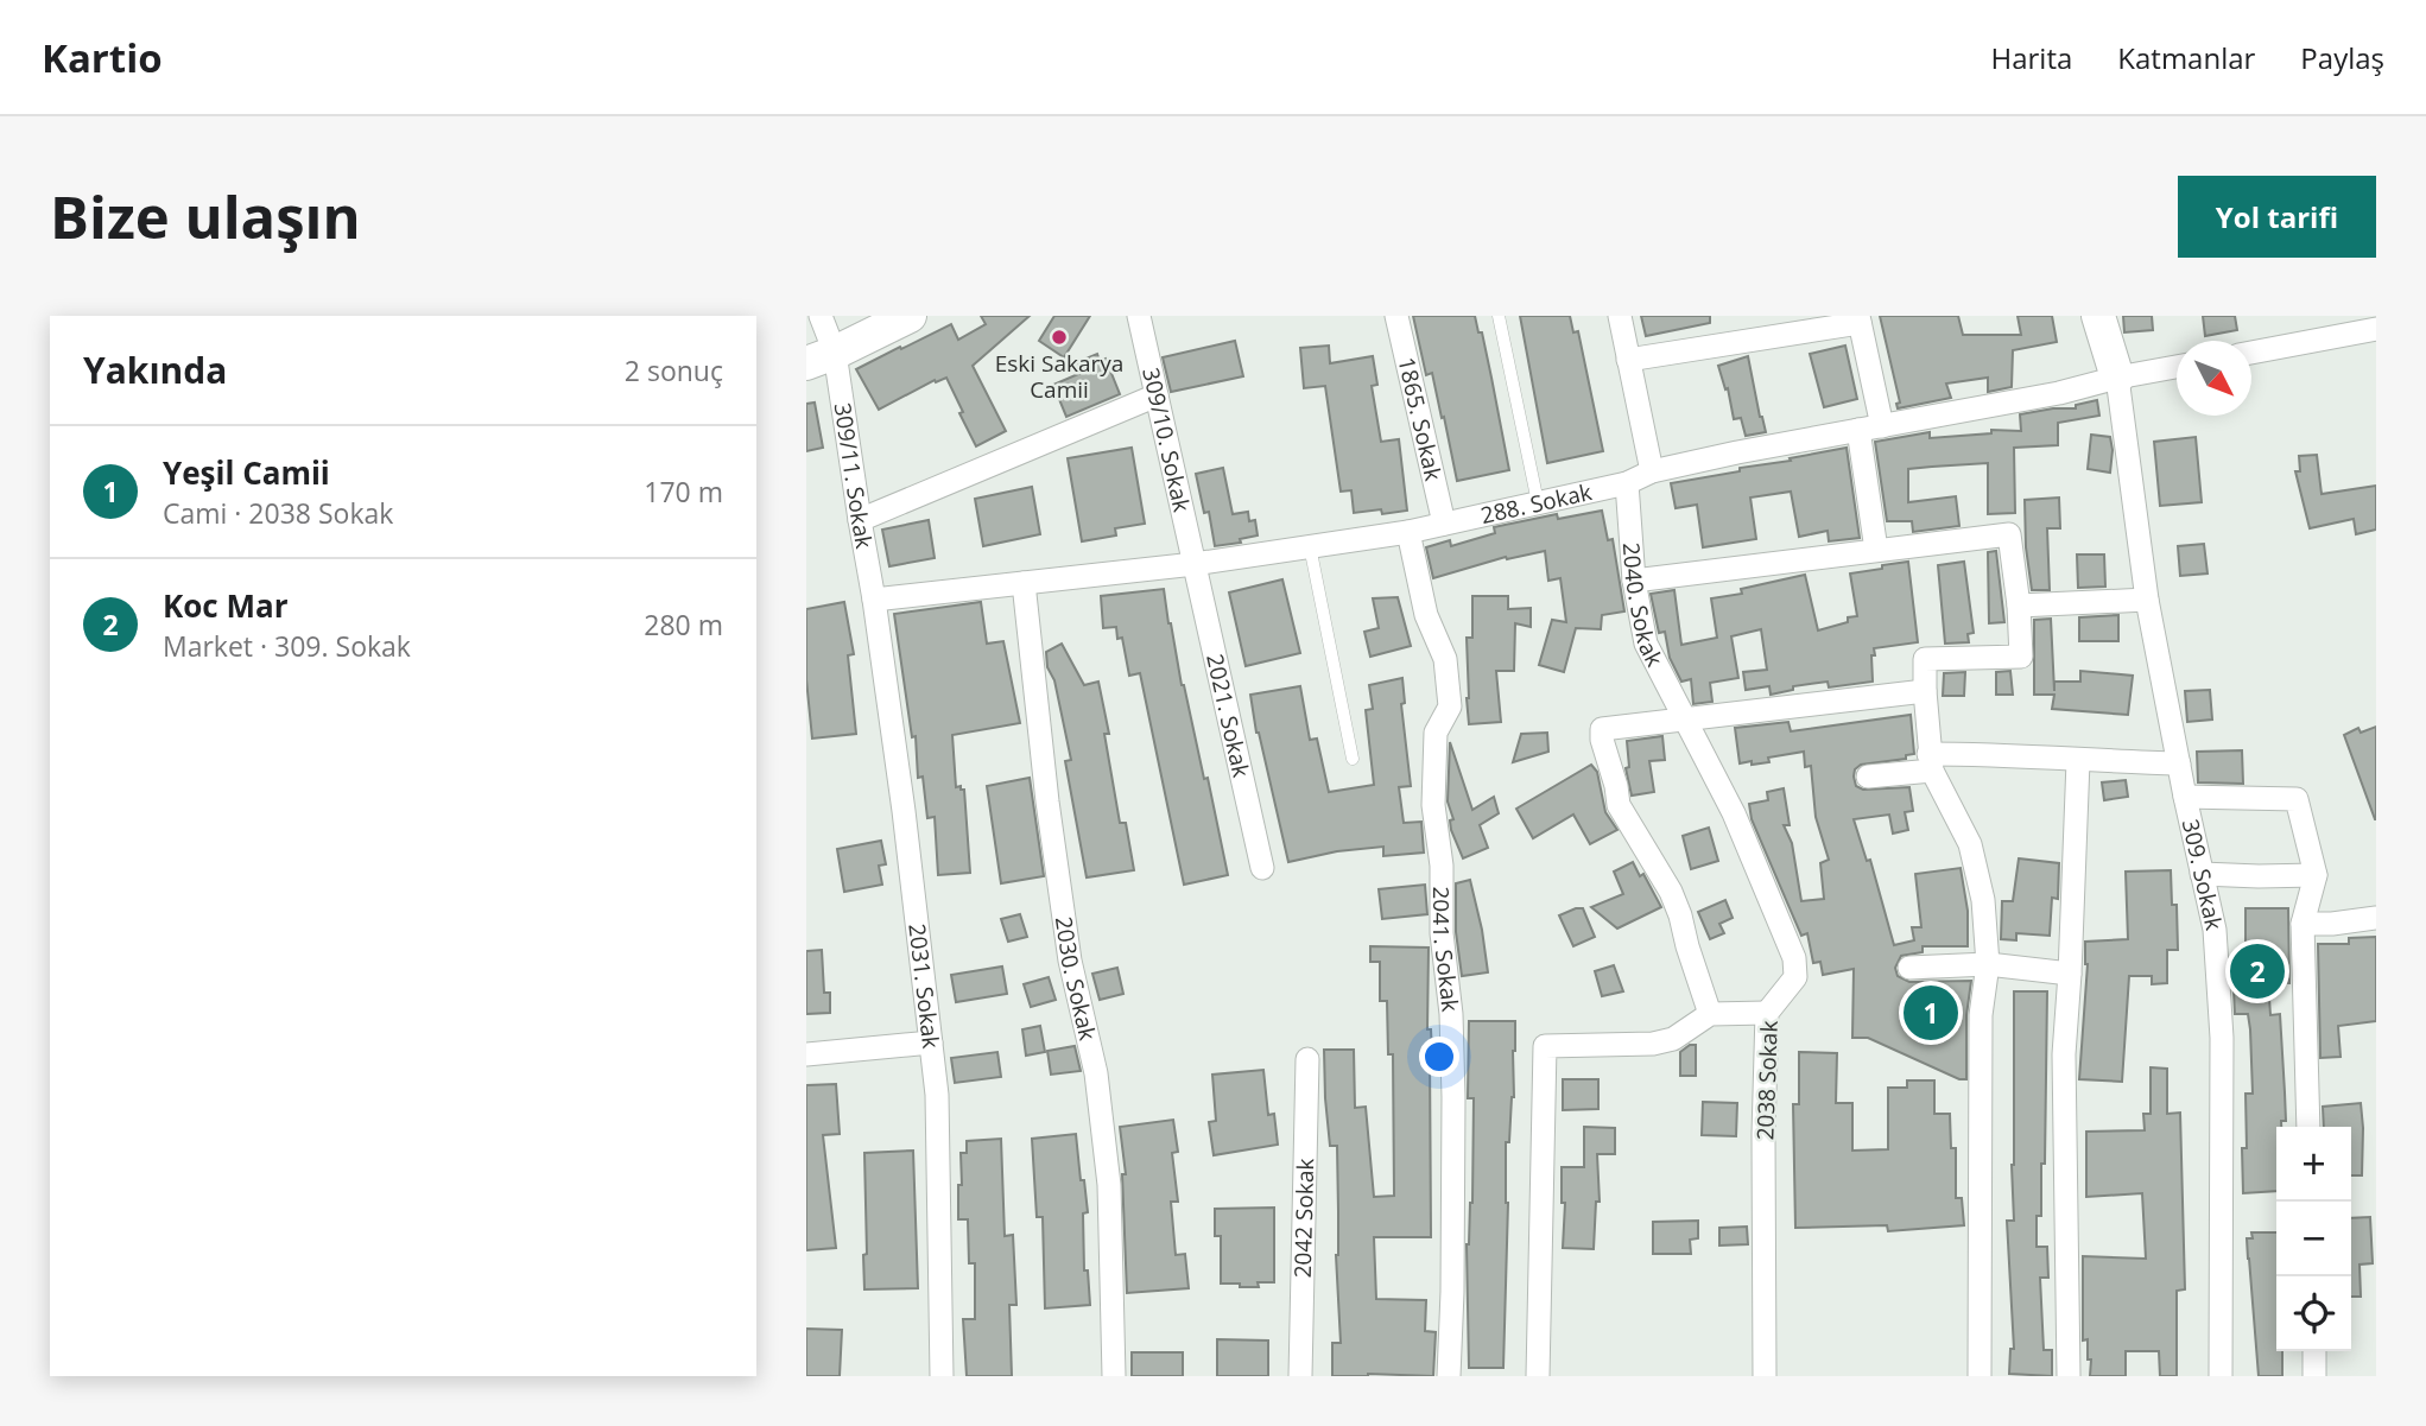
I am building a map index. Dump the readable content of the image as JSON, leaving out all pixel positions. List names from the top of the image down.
{
  "streets": {
    "street": [
      "1865. Sokak",
      "309/10. Sokak",
      "309/11. Sokak",
      "288. Sokak",
      "2040. Sokak",
      "2021. Sokak",
      "309. Sokak",
      "2041. Sokak",
      "2030. Sokak",
      "2031. Sokak",
      "2038 Sokak",
      "2042 Sokak"
    ]
  },
  "crossings": [
    ["1865. Sokak", "288. Sokak"],
    ["309/10. Sokak", "288. Sokak"],
    ["309/10. Sokak", "2021. Sokak"],
    ["309/11. Sokak", "288. Sokak"],
    ["309/11. Sokak", "2031. Sokak"],
    ["288. Sokak", "2040. Sokak"],
    ["288. Sokak", "2021. Sokak"],
    ["288. Sokak", "309. Sokak"],
    ["288. Sokak", "2041. Sokak"],
    ["288. Sokak", "2030. Sokak"],
    ["288. Sokak", "2031. Sokak"],
    ["2040. Sokak", "2038 Sokak"]
  ],
  "places": ["Eski Sakarya Camii"],
  "north": "bottom right",
  "page": {
    "header": "Kartio",
    "nav": ["Harita", "Katmanlar", "Paylaş"],
    "buttons": "Yol tarifi",
    "title": "Bize ulaşın",
    "heading": ["Yakında", "2 sonuç"],
    "list": [
      {
        "mark": "1",
        "name": "Yeşil Camii",
        "note": "Cami · 2038 Sokak",
        "value": "170 m"
      },
      {
        "mark": "2",
        "name": "Koc Mar",
        "note": "Market · 309. Sokak",
        "value": "280 m"
      }
    ],
    "pins": ["2", "1"],
    "map_buttons": ["+", "−"]
  }
}
